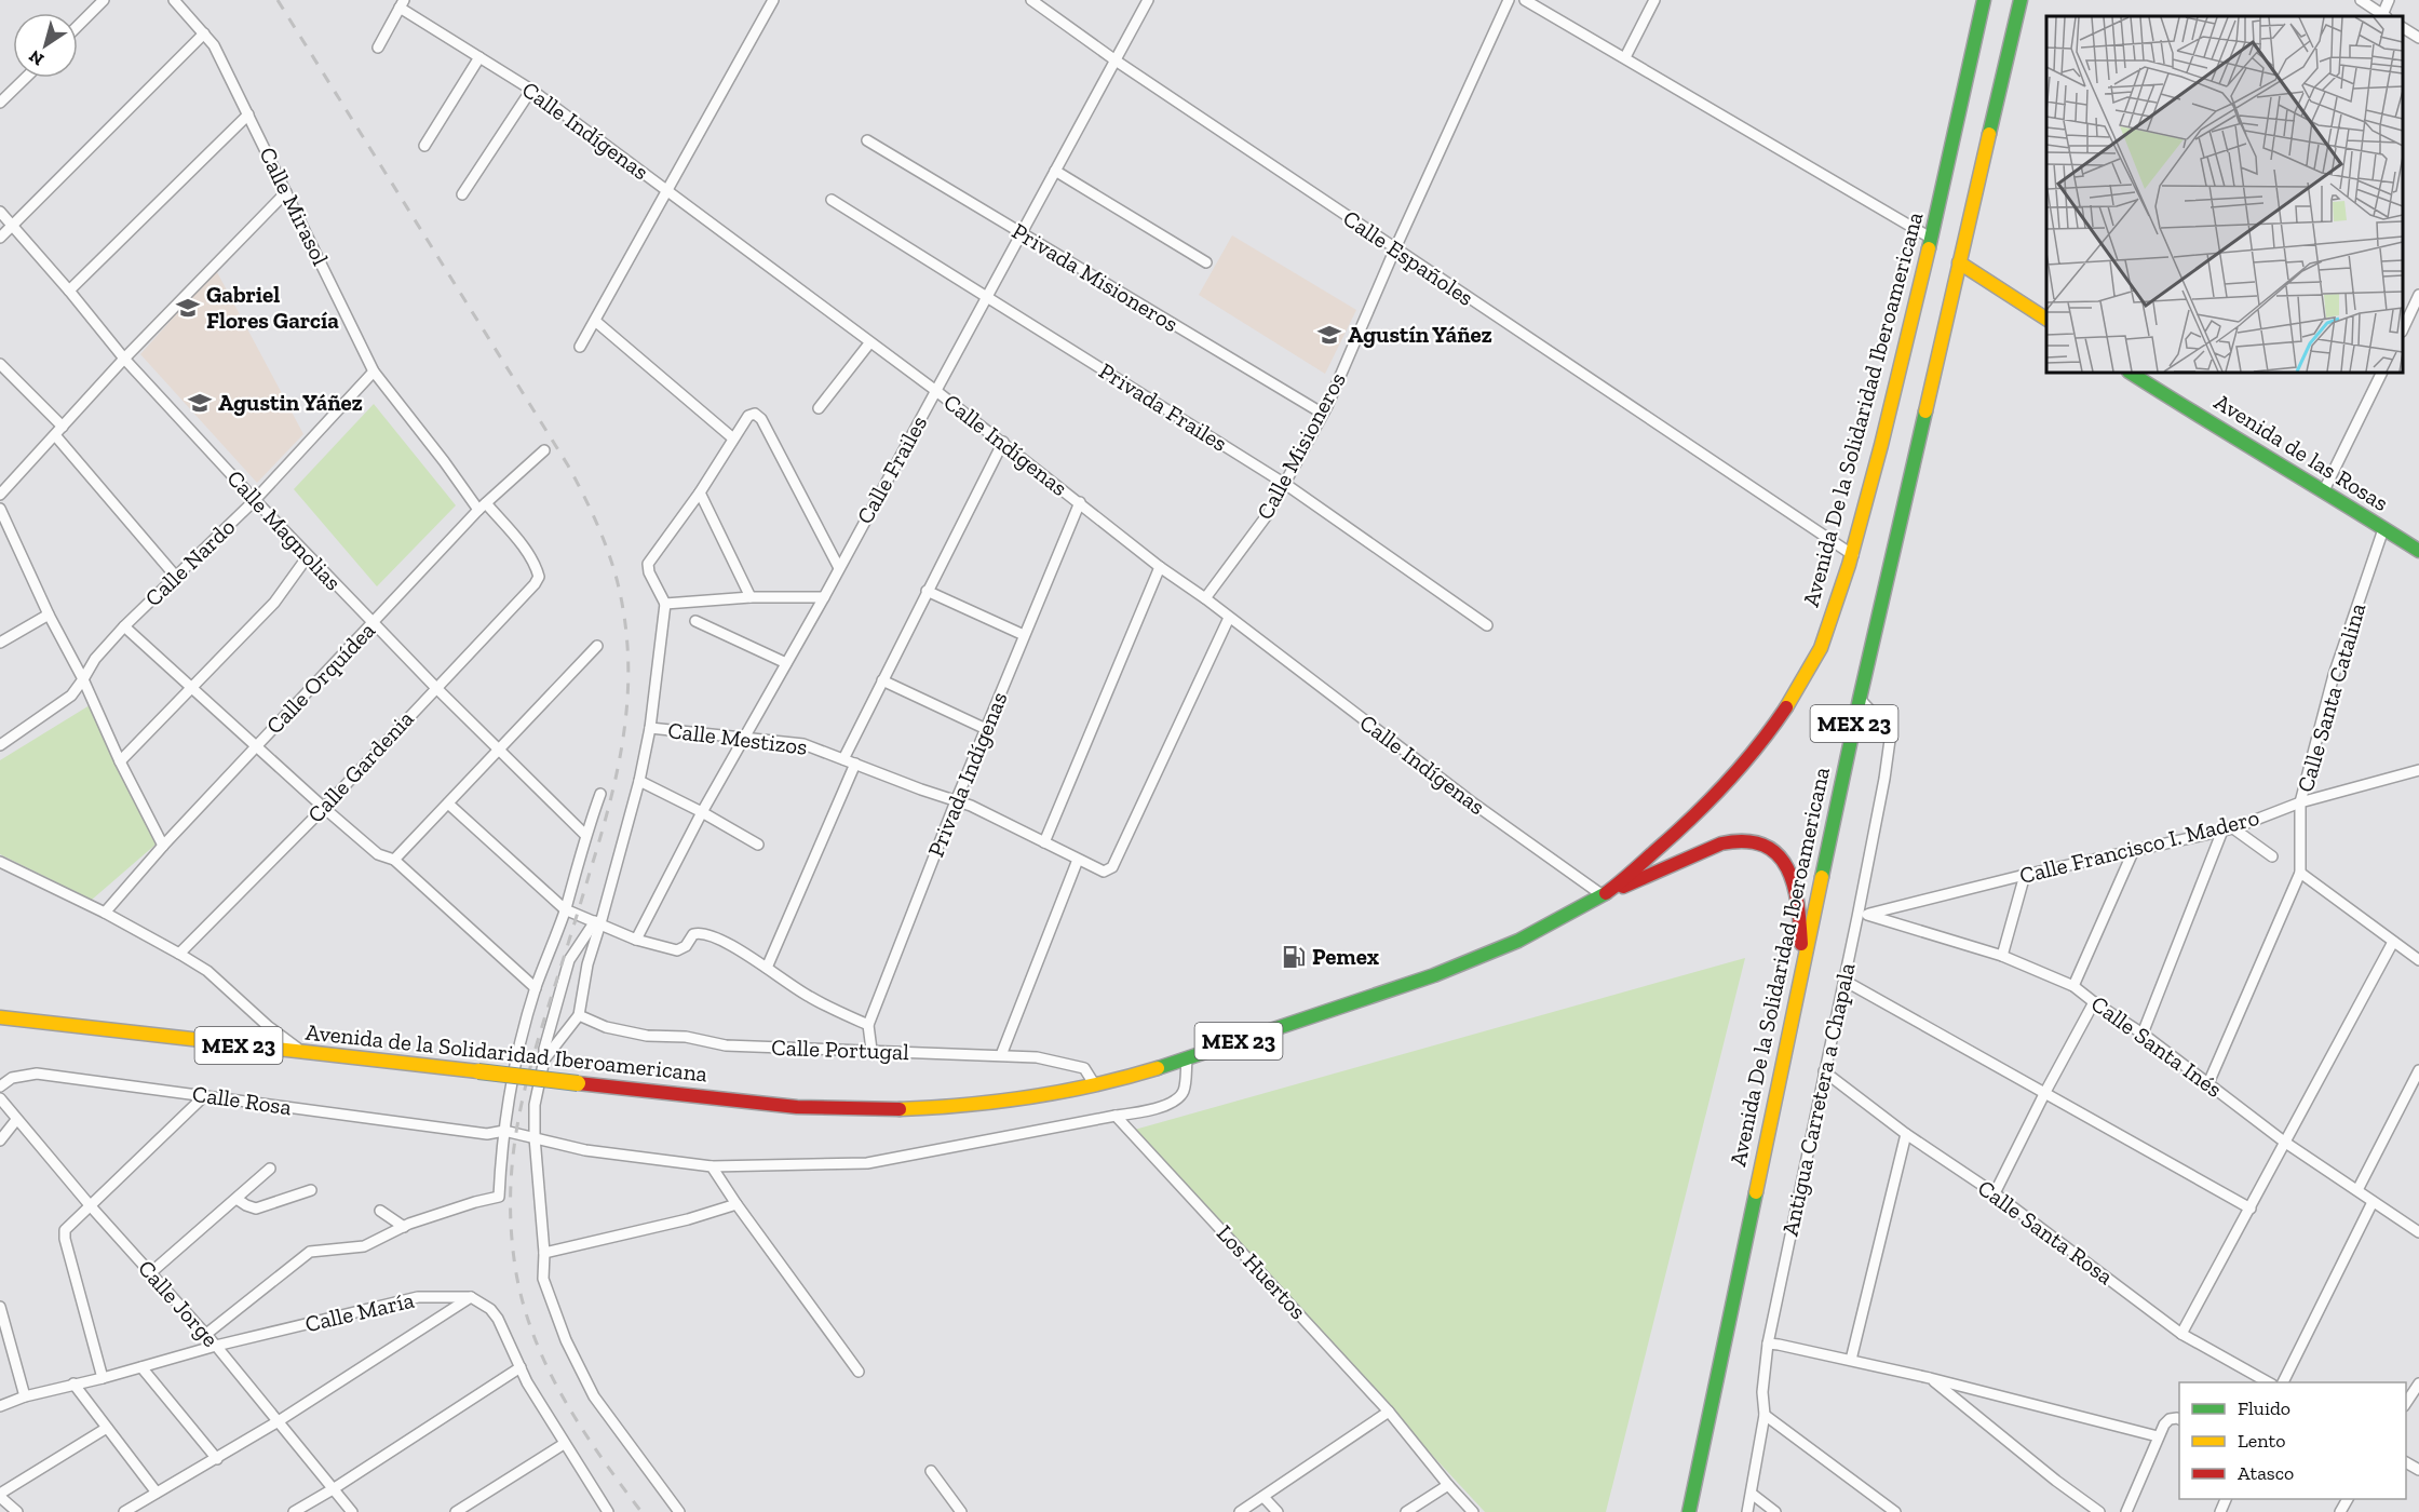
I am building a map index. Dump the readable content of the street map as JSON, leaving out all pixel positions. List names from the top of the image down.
{
  "streets": {
    "main road": [
      "Avenida De la Solidaridad Iberoamericana",
      "Avenida de las Rosas",
      "MEX 23",
      "Avenida de la Solidaridad Iberoamericana"
    ],
    "street": [
      "Calle Indígenas",
      "Calle Mirasol",
      "Calle Españoles",
      "Privada Misioneros",
      "Privada Frailes",
      "Calle Misioneros",
      "Calle Frailes",
      "Calle Magnolias",
      "Calle Nardo",
      "Calle Orquídea",
      "Calle Santa Catalina",
      "Calle Mestizos",
      "Calle Gardenia",
      "Privada Indígenas",
      "Calle Francisco I. Madero",
      "Calle Santa Inés",
      "Calle Portugal",
      "Antigua Carretera a Chapala",
      "Calle Rosa",
      "Calle Santa Rosa",
      "Los Huertos",
      "Calle Jorge",
      "Calle María"
    ]
  },
  "crossings": [
    ["Calle Indígenas", "Avenida De la Solidaridad Iberoamericana"],
    ["Calle Indígenas", "Calle Misioneros"],
    ["Calle Indígenas", "Calle Frailes"],
    ["Calle Indígenas", "Calle Mestizos"],
    ["Calle Indígenas", "Privada Indígenas"],
    ["Calle Mirasol", "Calle Nardo"],
    ["Calle Mirasol", "Calle Orquídea"],
    ["Calle Mirasol", "Calle Gardenia"],
    ["Calle Españoles", "Avenida De la Solidaridad Iberoamericana"],
    ["Calle Españoles", "Calle Misioneros"],
    ["Calle Españoles", "Calle Frailes"],
    ["Privada Misioneros", "Calle Misioneros"],
    ["Privada Misioneros", "Calle Frailes"],
    ["Privada Frailes", "Calle Misioneros"],
    ["Privada Frailes", "Calle Frailes"],
    ["Avenida De la Solidaridad Iberoamericana", "Calle Portugal"],
    ["Avenida De la Solidaridad Iberoamericana", "Avenida de la Solidaridad Iberoamericana"],
    ["Avenida De la Solidaridad Iberoamericana", "Antigua Carretera a Chapala"],
    ["Avenida de las Rosas", "Calle Santa Catalina"],
    ["Calle Frailes", "Calle Mestizos"],
    ["Calle Magnolias", "Calle Nardo"],
    ["Calle Magnolias", "Calle Orquídea"],
    ["Calle Magnolias", "Calle Gardenia"],
    ["Calle Santa Catalina", "Calle Francisco I. Madero"],
    ["Calle Santa Catalina", "Calle Santa Inés"],
    ["Calle Mestizos", "Privada Indígenas"],
    ["Privada Indígenas", "Calle Portugal"],
    ["Calle Francisco I. Madero", "Calle Santa Inés"],
    ["Calle Francisco I. Madero", "Antigua Carretera a Chapala"],
    ["Calle Santa Inés", "Antigua Carretera a Chapala"],
    ["Antigua Carretera a Chapala", "Calle Santa Rosa"],
    ["Calle Jorge", "Calle María"]
  ],
  "places": {
    "school or university": ["Gabriel Flores García", "Agustín Yáñez", "Agustin Yáñez"],
    "fuel station": ["Pemex"]
  },
  "legend": ["Fluido", "Lento", "Atasco"],
  "north": "bottom left"
}
